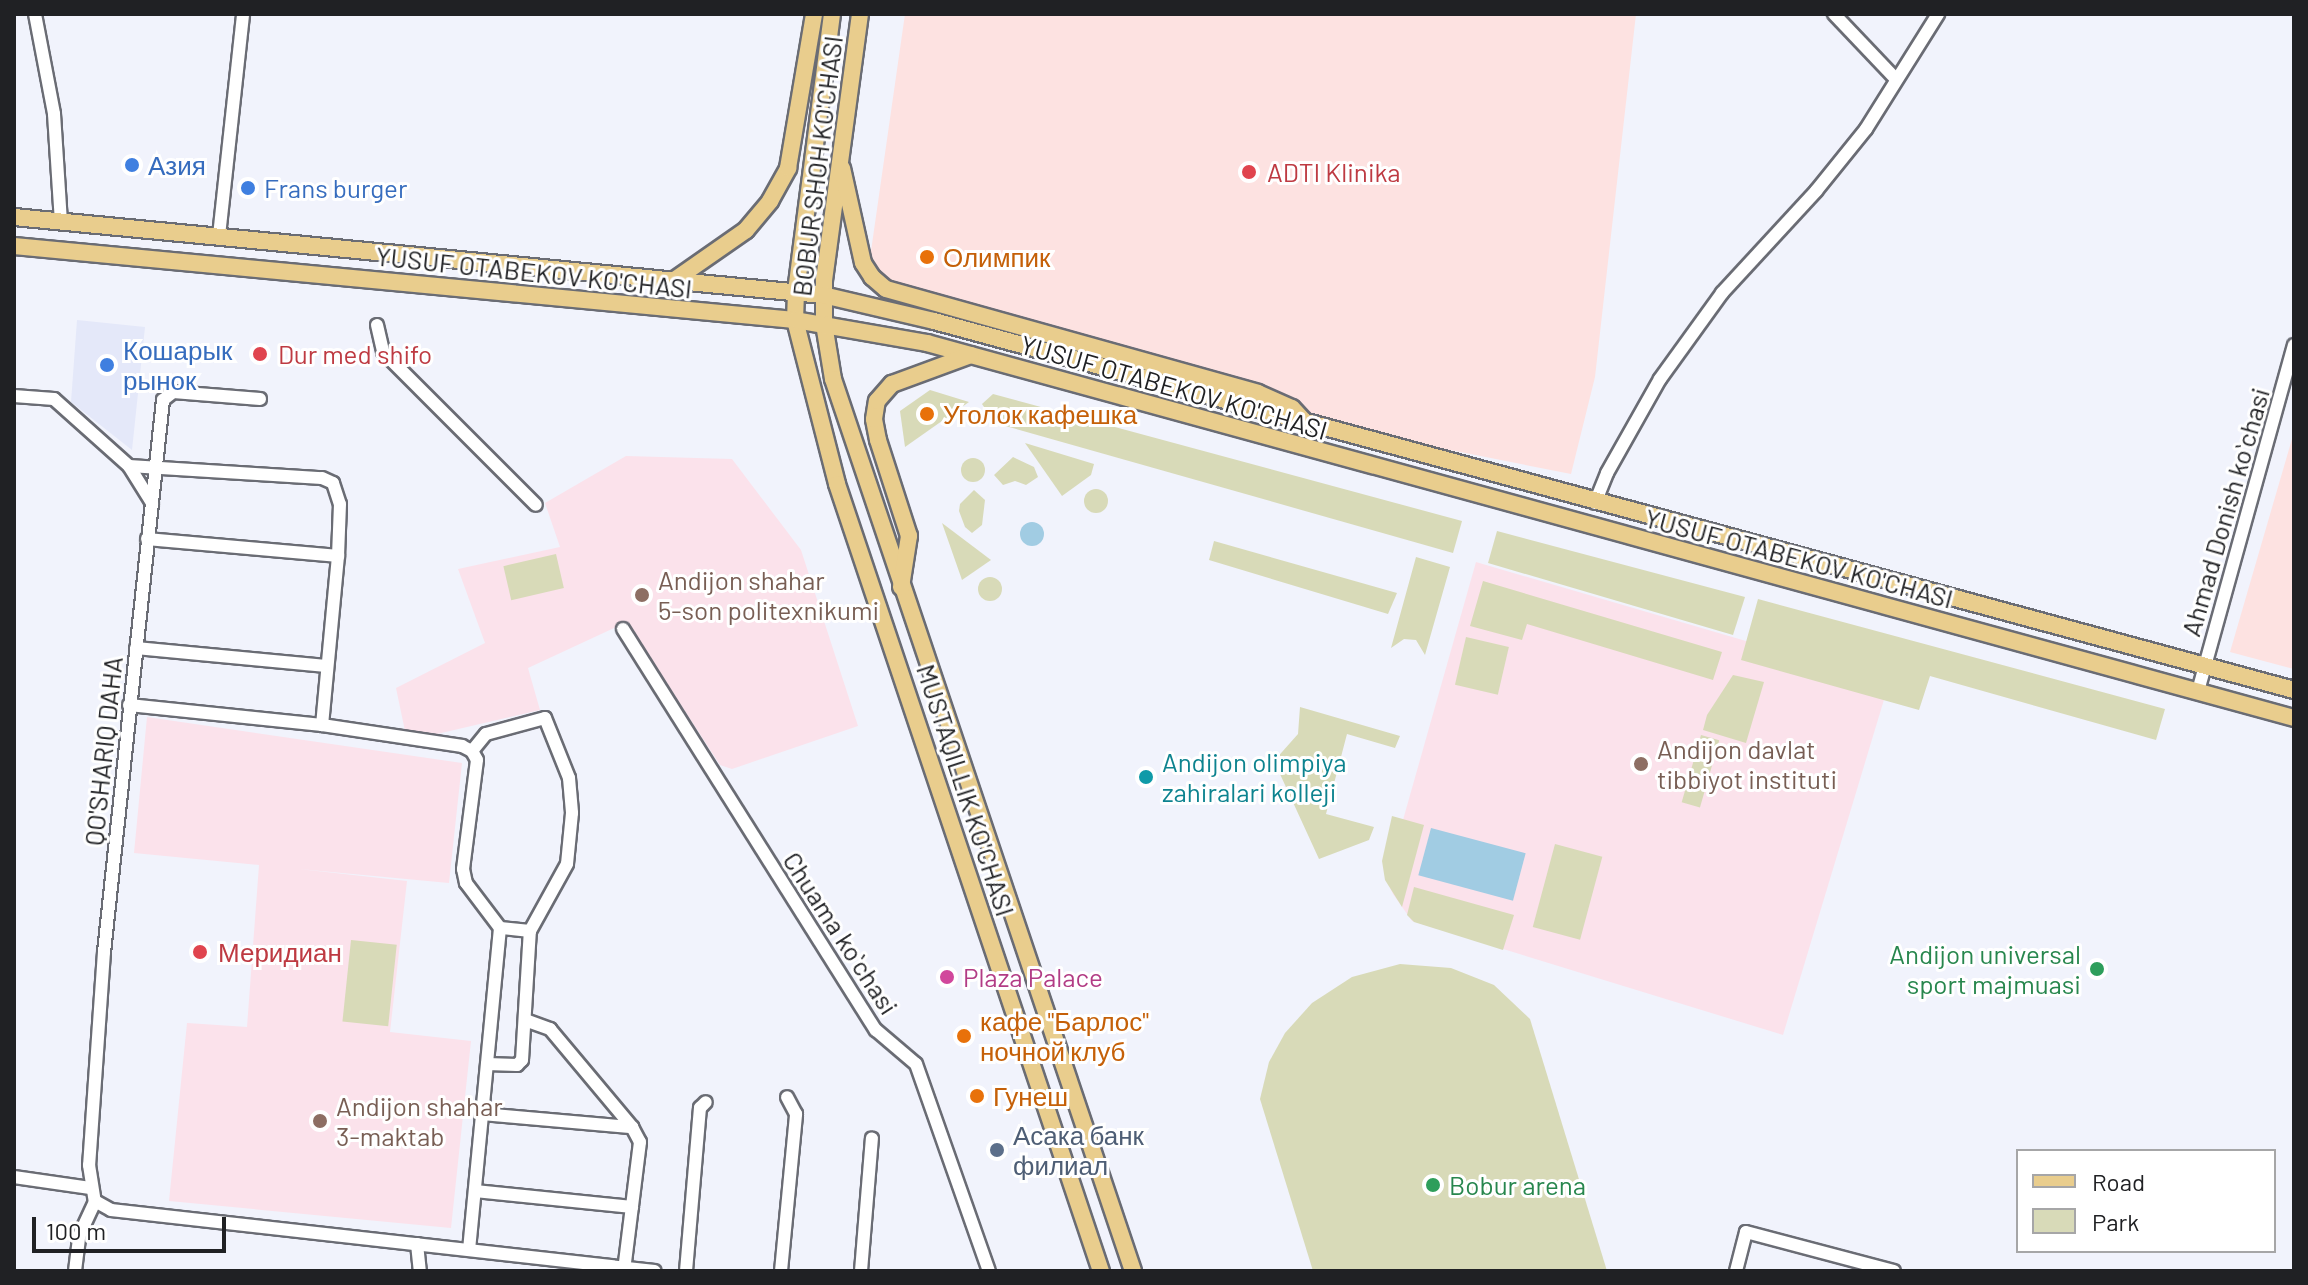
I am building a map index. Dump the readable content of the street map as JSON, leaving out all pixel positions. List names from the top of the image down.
{
  "streets": {
    "main road": ["BOBUR SHOH KO'CHASI", "YUSUF OTABEKOV KO'CHASI", "MUSTAQILLIK KO'CHASI"],
    "street": ["Ahmad Donish koʻchasi", "QO'SHARIQ DAHA", "Chuama koʻchasi"]
  },
  "crossings": [
    ["BOBUR SHOH KO'CHASI", "YUSUF OTABEKOV KO'CHASI"],
    ["BOBUR SHOH KO'CHASI", "MUSTAQILLIK KO'CHASI"],
    ["YUSUF OTABEKOV KO'CHASI", "Ahmad Donish koʻchasi"],
    ["YUSUF OTABEKOV KO'CHASI", "MUSTAQILLIK KO'CHASI"]
  ],
  "places": [
    "Азия",
    "ADTI Klinika",
    "Frans burger",
    "Олимпик",
    "Dur med shifo",
    "Кошарык рынок",
    "Уголок кафешка",
    "Andijon shahar 5-son politexnikumi",
    "Andijon davlat tibbiyot instituti",
    "Andijon olimpiya zahiralari kolleji",
    "Меридиан",
    "Andijon universal sport majmuasi",
    "Plaza Palace",
    "кафе \"Барлос\" ночной клуб",
    "Гунеш",
    "Andijon shahar 3-maktab",
    "Асака банк филиал",
    "Bobur arena"
  ],
  "legend": ["Road", "Park"],
  "scale_bar": "100 m"
}
